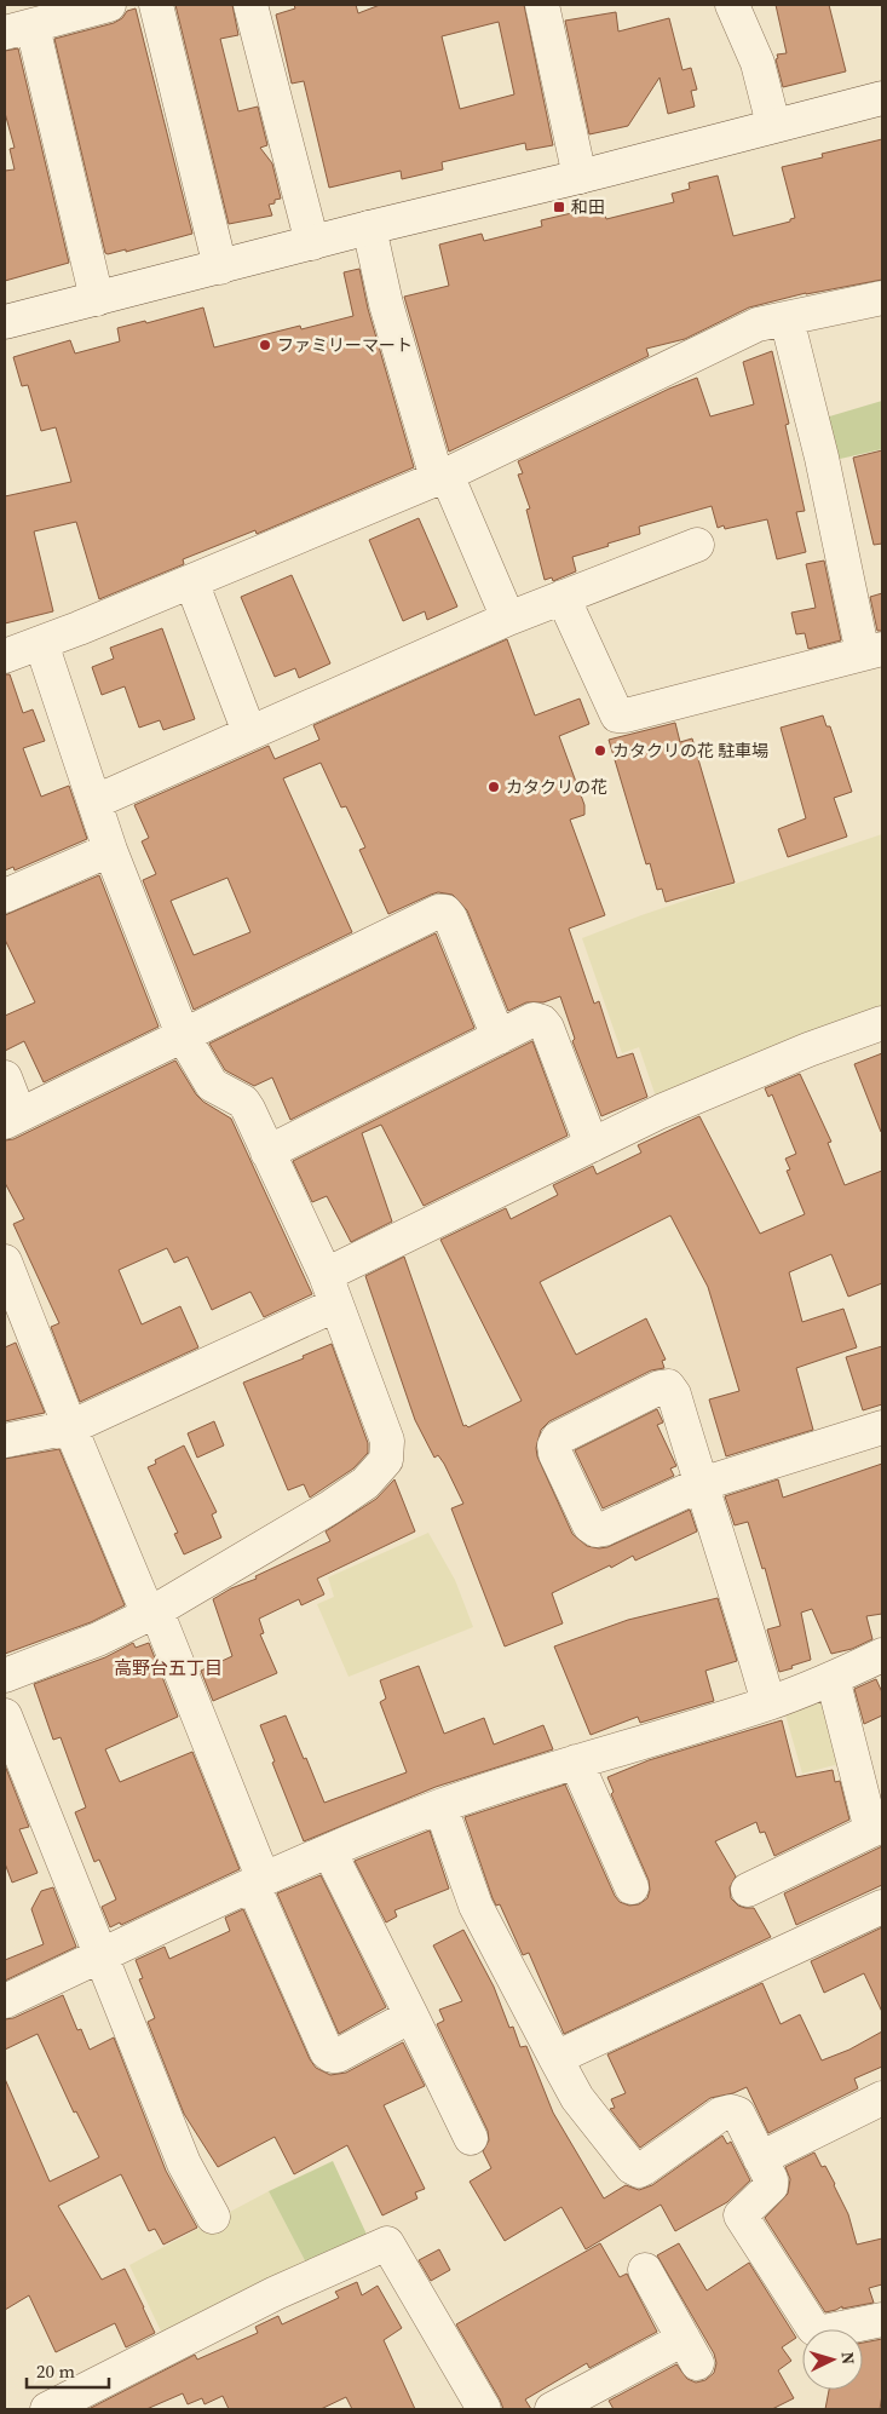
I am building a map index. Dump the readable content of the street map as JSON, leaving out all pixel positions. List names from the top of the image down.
{
  "districts": ["高野台五丁目"],
  "places": {
    "transit": ["和田"],
    "other": ["ファミリーマート", "カタクリの花 駐車場", "カタクリの花"]
  },
  "scale_bar": "20 m",
  "north": "right"
}
